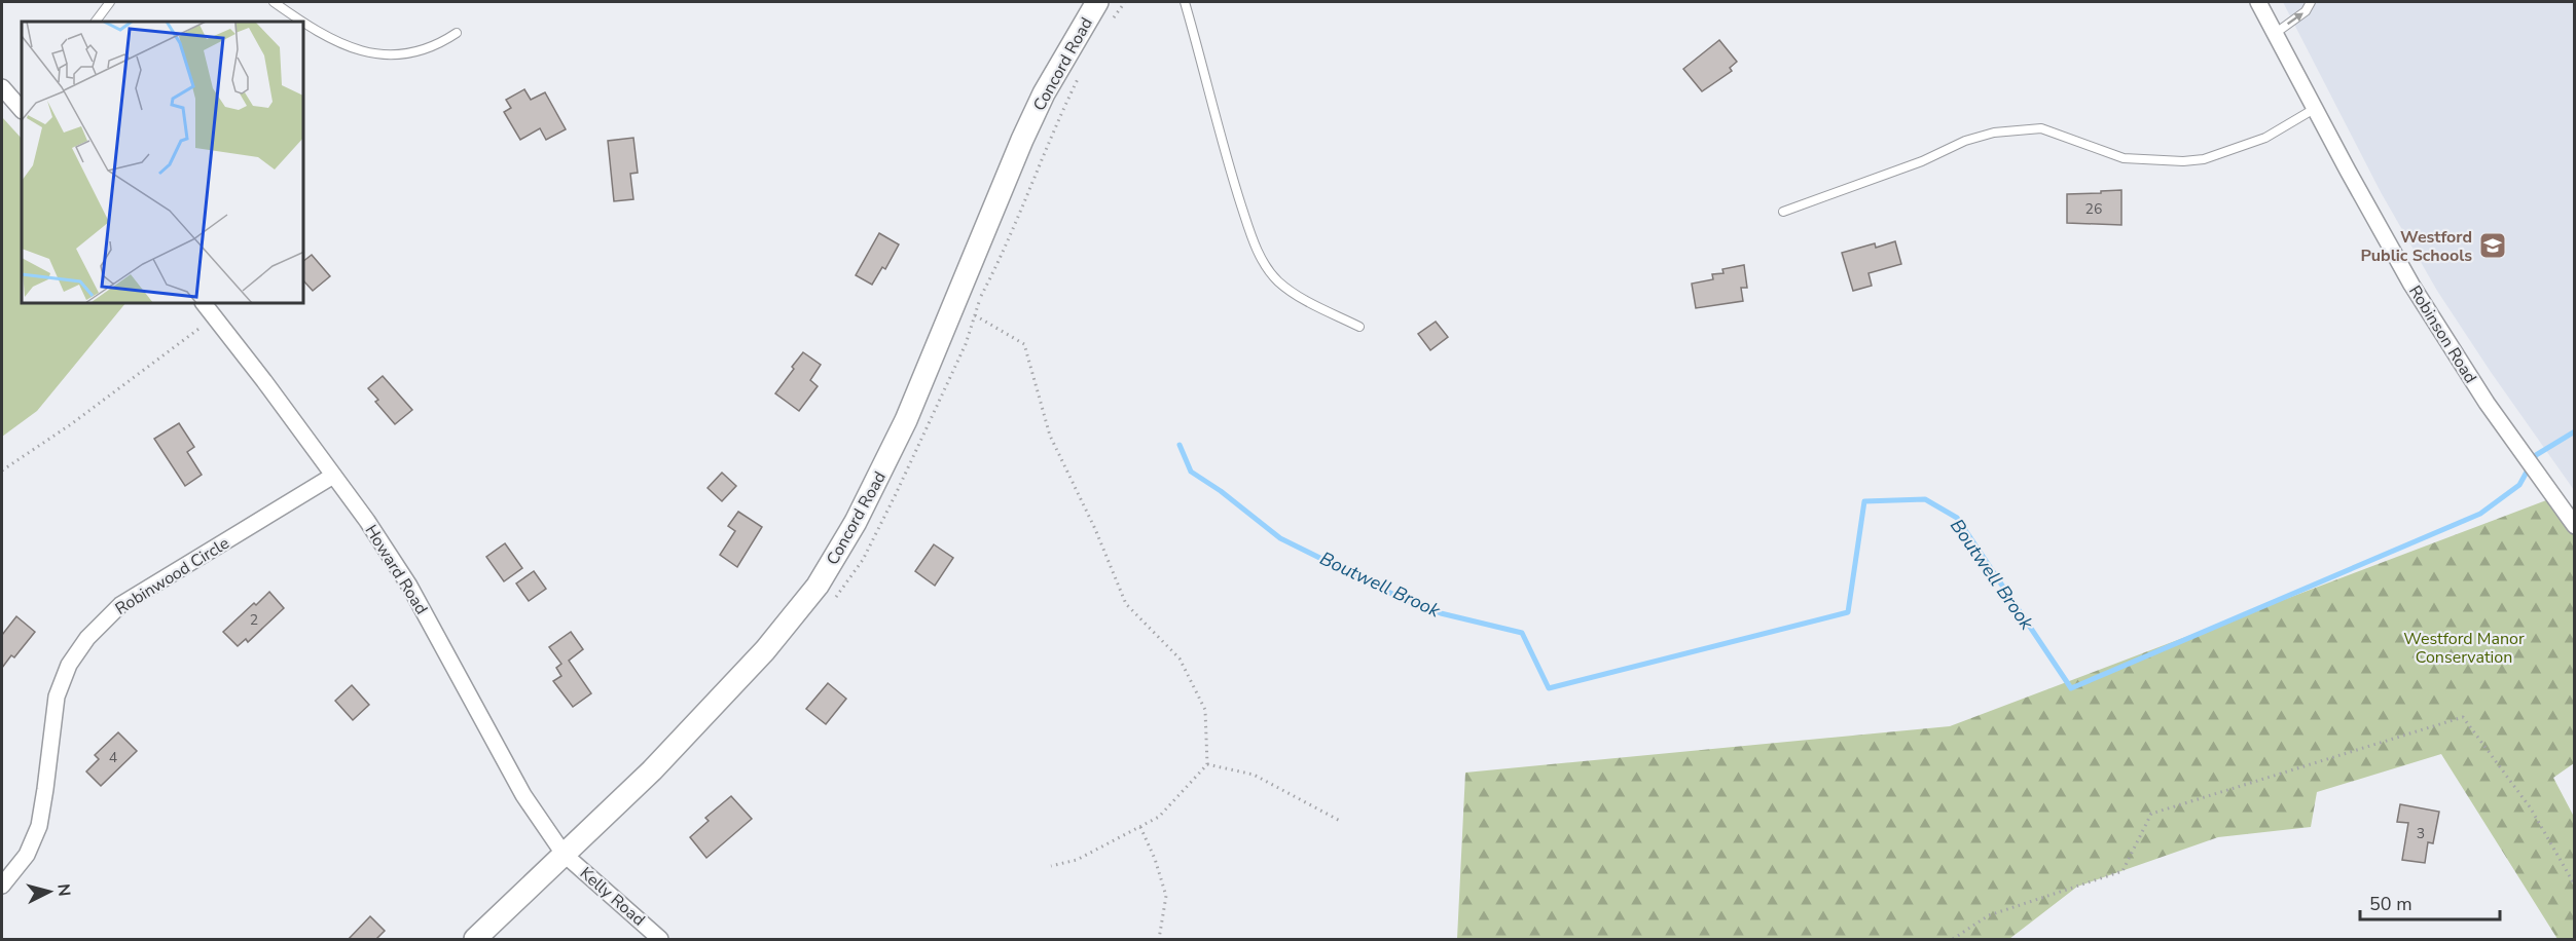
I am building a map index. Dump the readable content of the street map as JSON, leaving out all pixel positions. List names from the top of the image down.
{
  "streets": {
    "main road": ["Concord Road"],
    "street": [
      "Robinson Road",
      "Howard Road",
      "Robinwood Circle",
      "Kelly Road"
    ]
  },
  "crossings": [
    ["Concord Road", "Howard Road"],
    ["Concord Road", "Kelly Road"],
    ["Howard Road", "Robinwood Circle"],
    ["Howard Road", "Kelly Road"]
  ],
  "water": ["Boutwell Brook"],
  "parks": ["Westford Manor Conservation"],
  "places": {
    "school or university": ["Westford Public Schools"]
  },
  "house_numbers": [
    "26",
    "2",
    "4",
    "3"
  ],
  "scale_bar": "50 m",
  "north": "right"
}
